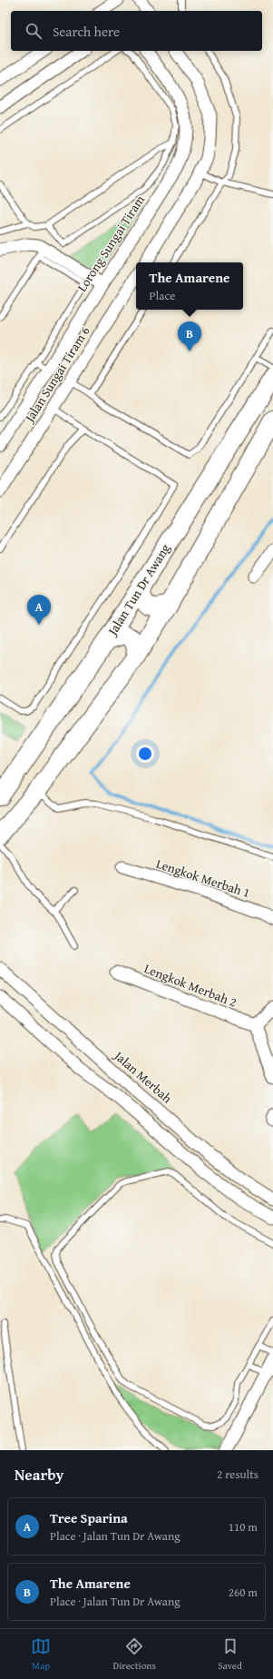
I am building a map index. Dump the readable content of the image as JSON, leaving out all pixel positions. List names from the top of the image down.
{
  "streets": {
    "main road": ["Jalan Tun Dr Awang"],
    "street": [
      "Lorong Sungai Tiram",
      "Jalan Sungai Tiram 6",
      "Lengkok Merbah 1",
      "Lengkok Merbah 2",
      "Jalan Merbah"
    ]
  },
  "page": {
    "search": "Search here",
    "popup": ["The Amarene", "Place"],
    "pins": ["B", "A"],
    "heading": ["Nearby", "2 results"],
    "list": [
      {
        "mark": "A",
        "name": "Tree Sparina",
        "note": "Place · Jalan Tun Dr Awang",
        "value": "110 m"
      },
      {
        "mark": "B",
        "name": "The Amarene",
        "note": "Place · Jalan Tun Dr Awang",
        "value": "260 m"
      }
    ],
    "nav": ["Map", "Directions", "Saved"]
  }
}
